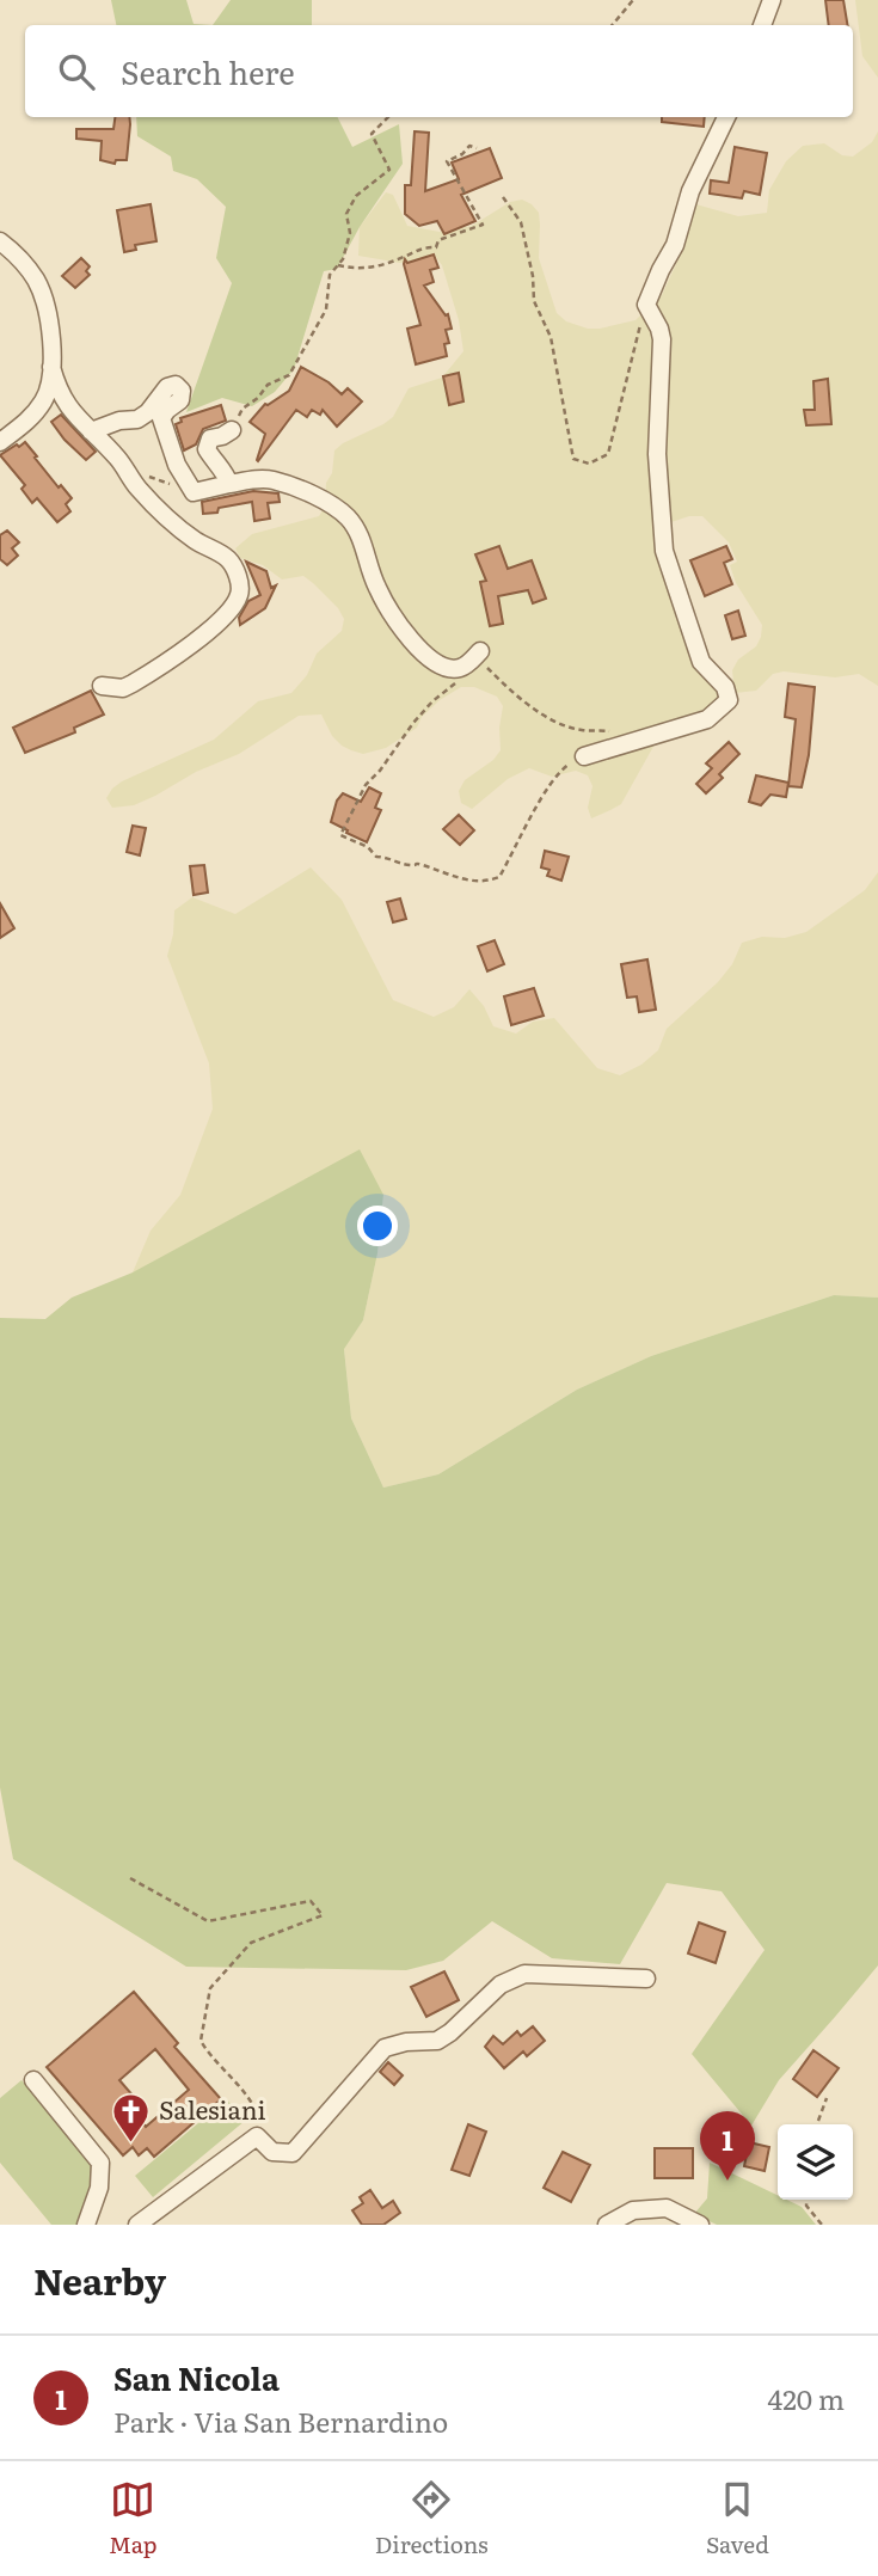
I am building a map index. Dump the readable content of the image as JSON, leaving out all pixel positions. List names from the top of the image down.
{
  "places": {
    "church": ["Salesiani"]
  },
  "page": {
    "search": "Search here",
    "pins": "1",
    "heading": "Nearby",
    "list": [
      {
        "mark": "1",
        "name": "San Nicola",
        "note": "Park · Via San Bernardino",
        "value": "420 m"
      }
    ],
    "nav": ["Map", "Directions", "Saved"]
  }
}
